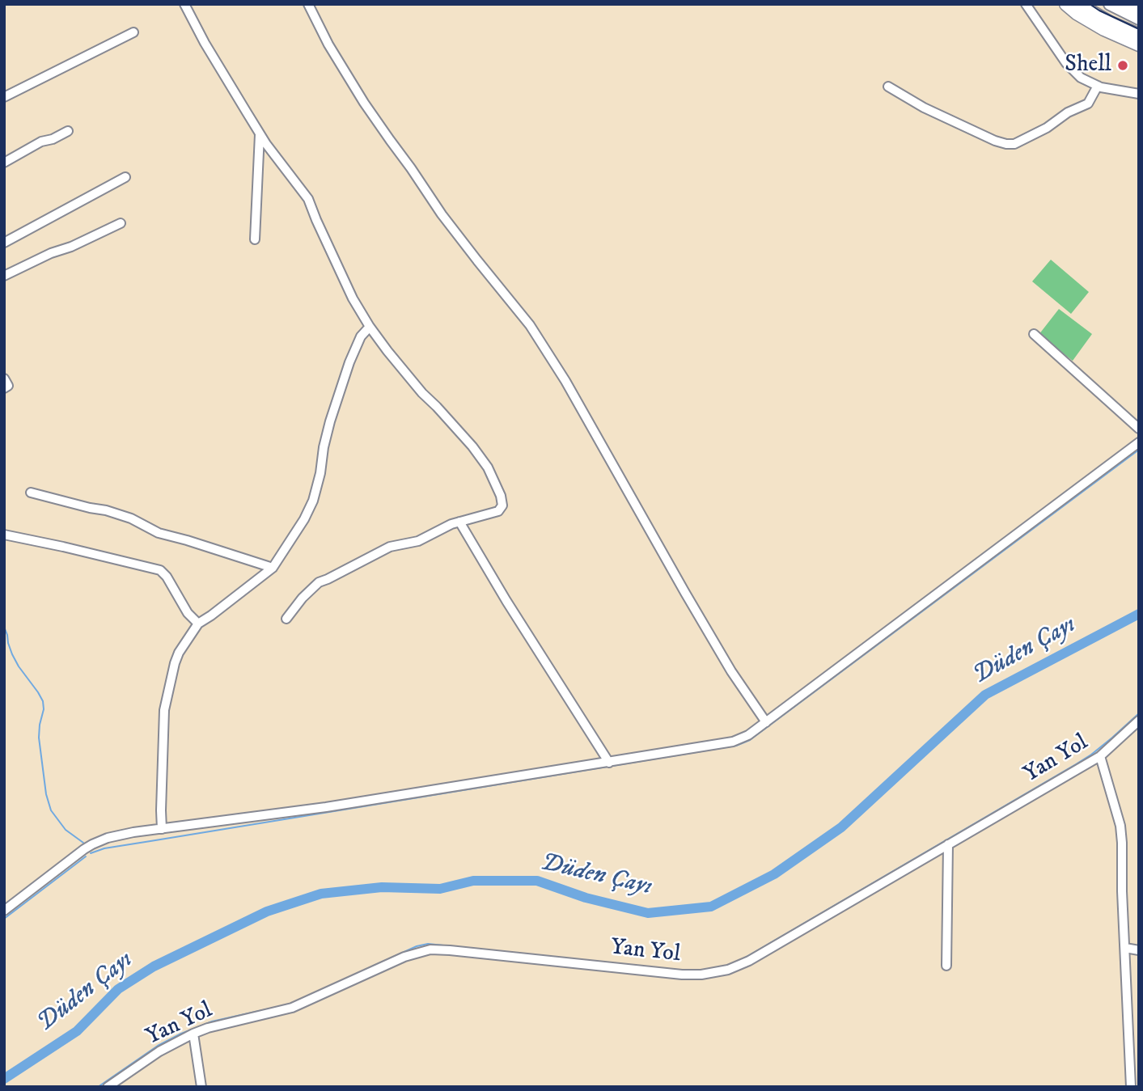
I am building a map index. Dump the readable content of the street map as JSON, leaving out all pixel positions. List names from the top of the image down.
{
  "streets": {
    "street": ["Yan Yol"]
  },
  "water": ["Düden Çayı"],
  "places": ["Shell"]
}
